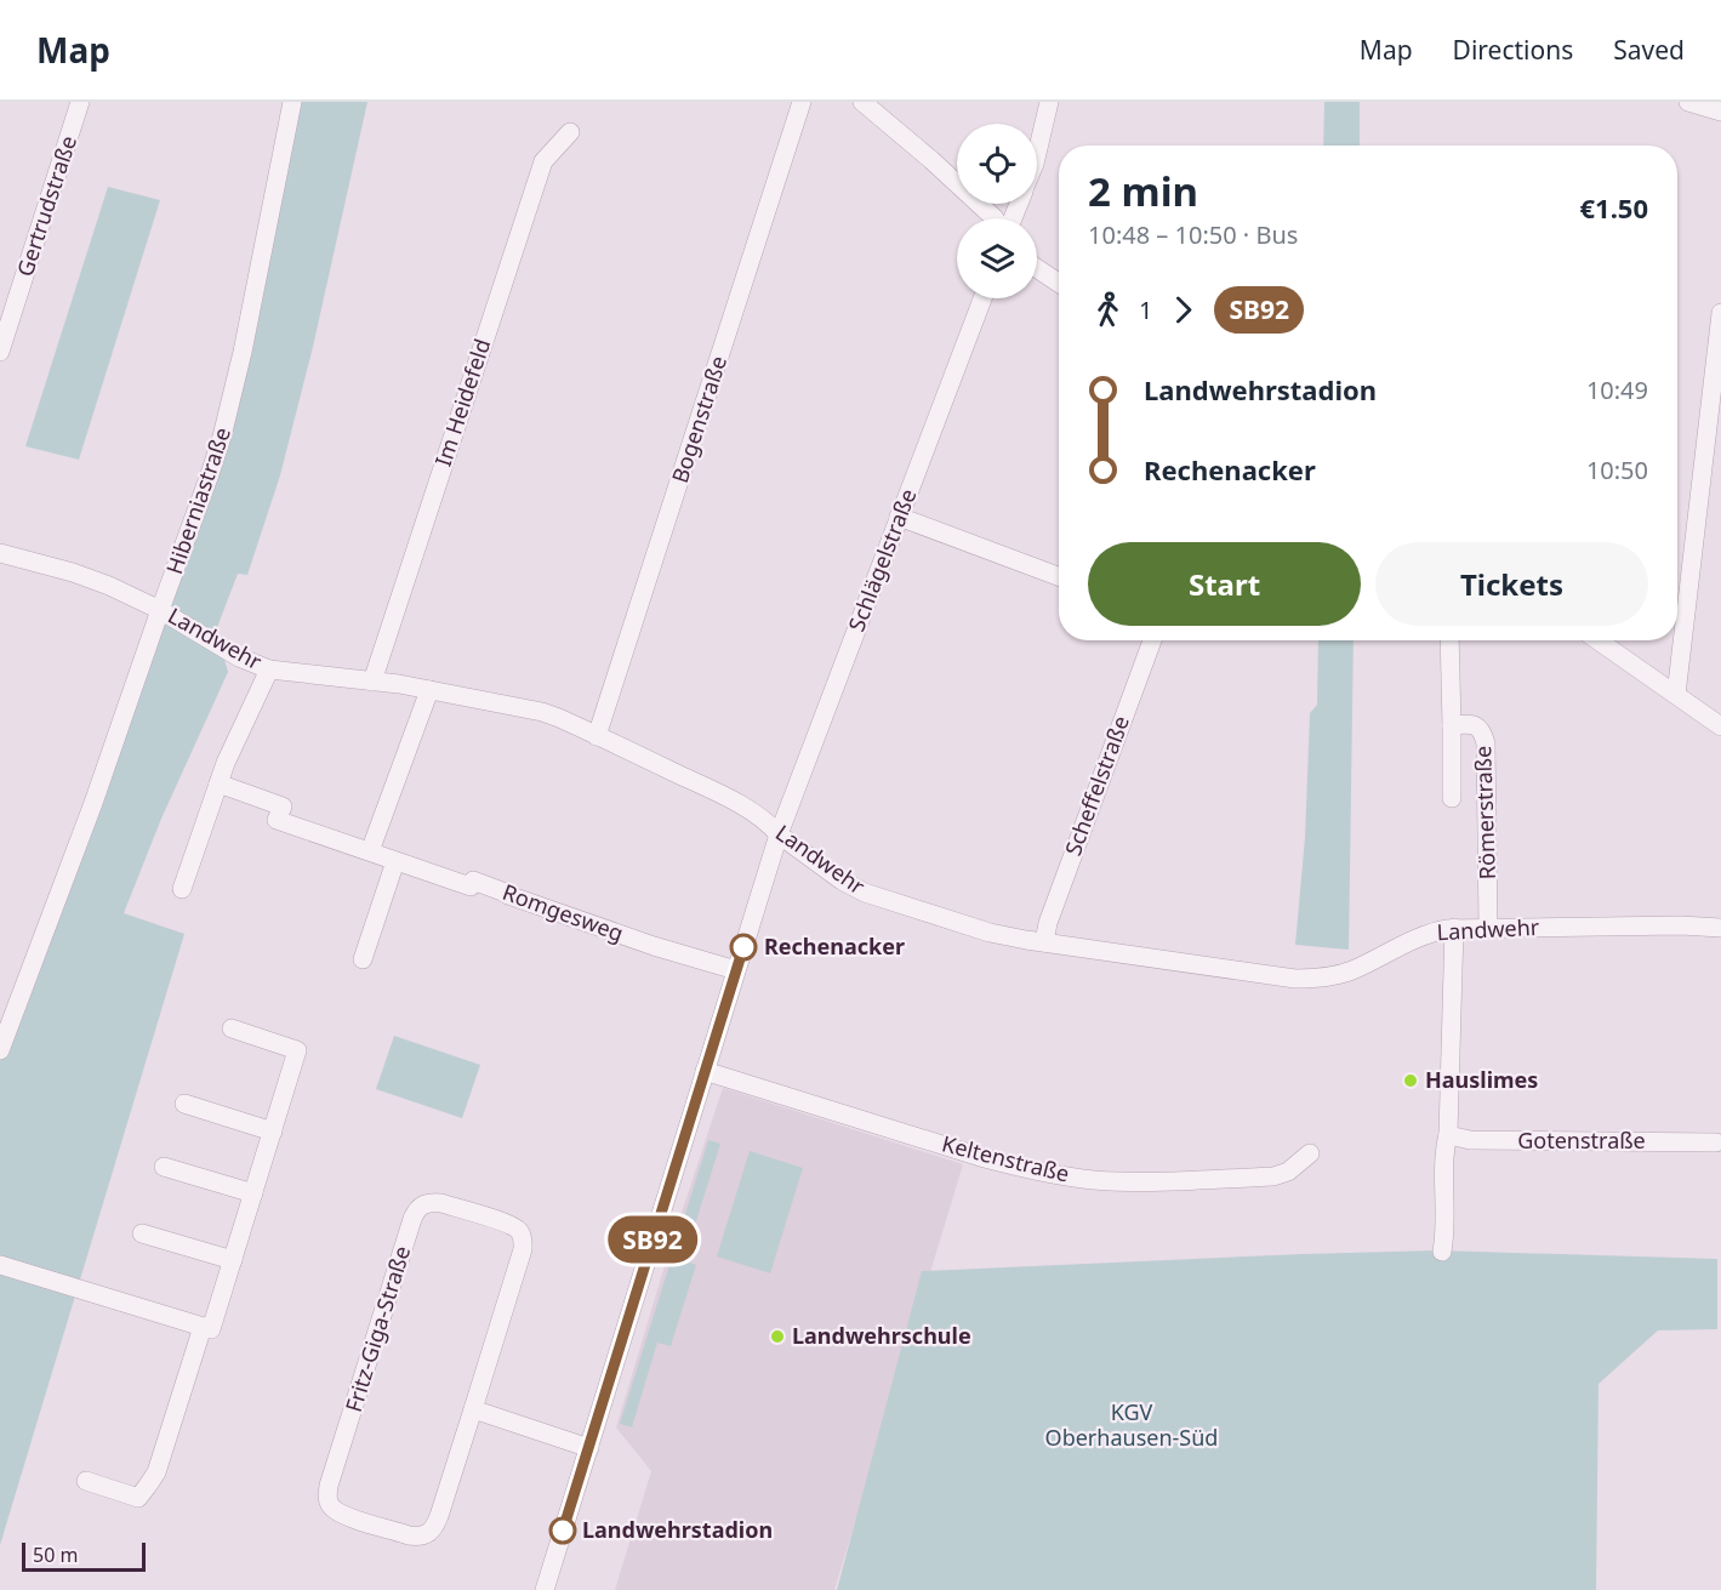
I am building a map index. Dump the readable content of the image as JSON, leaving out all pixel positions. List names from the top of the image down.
{
  "streets": {
    "street": [
      "Gertrudstraße",
      "Im Heidefeld",
      "Bogenstraße",
      "Hiberniastraße",
      "Schlägelstraße",
      "Landwehr",
      "Scheffelstraße",
      "Römerstraße",
      "Romgesweg",
      "Gotenstraße",
      "Keltenstraße",
      "Fritz-Giga-Straße"
    ]
  },
  "crossings": [
    ["Im Heidefeld", "Landwehr"],
    ["Bogenstraße", "Landwehr"],
    ["Hiberniastraße", "Landwehr"],
    ["Schlägelstraße", "Landwehr"],
    ["Landwehr", "Scheffelstraße"],
    ["Landwehr", "Römerstraße"]
  ],
  "parks": ["KGV Oberhausen-Süd"],
  "places": [
    "Rechenacker",
    "Hauslimes",
    "Landwehrschule",
    "Landwehrstadion"
  ],
  "lines": ["bus line SB92"],
  "scale_bar": "50 m",
  "page": {
    "header": "Map",
    "nav": ["Map", "Directions", "Saved"],
    "on_map": "SB92",
    "heading": ["2 min", "10:48 – 10:50 · Bus", "€1.50"],
    "legs": ["1", "SB92"],
    "list": [
      {
        "name": "Landwehrstadion",
        "value": "10:49"
      },
      {
        "name": "Rechenacker",
        "value": "10:50"
      }
    ],
    "buttons": ["Start", "Tickets"],
    "scale": "50 m"
  }
}
